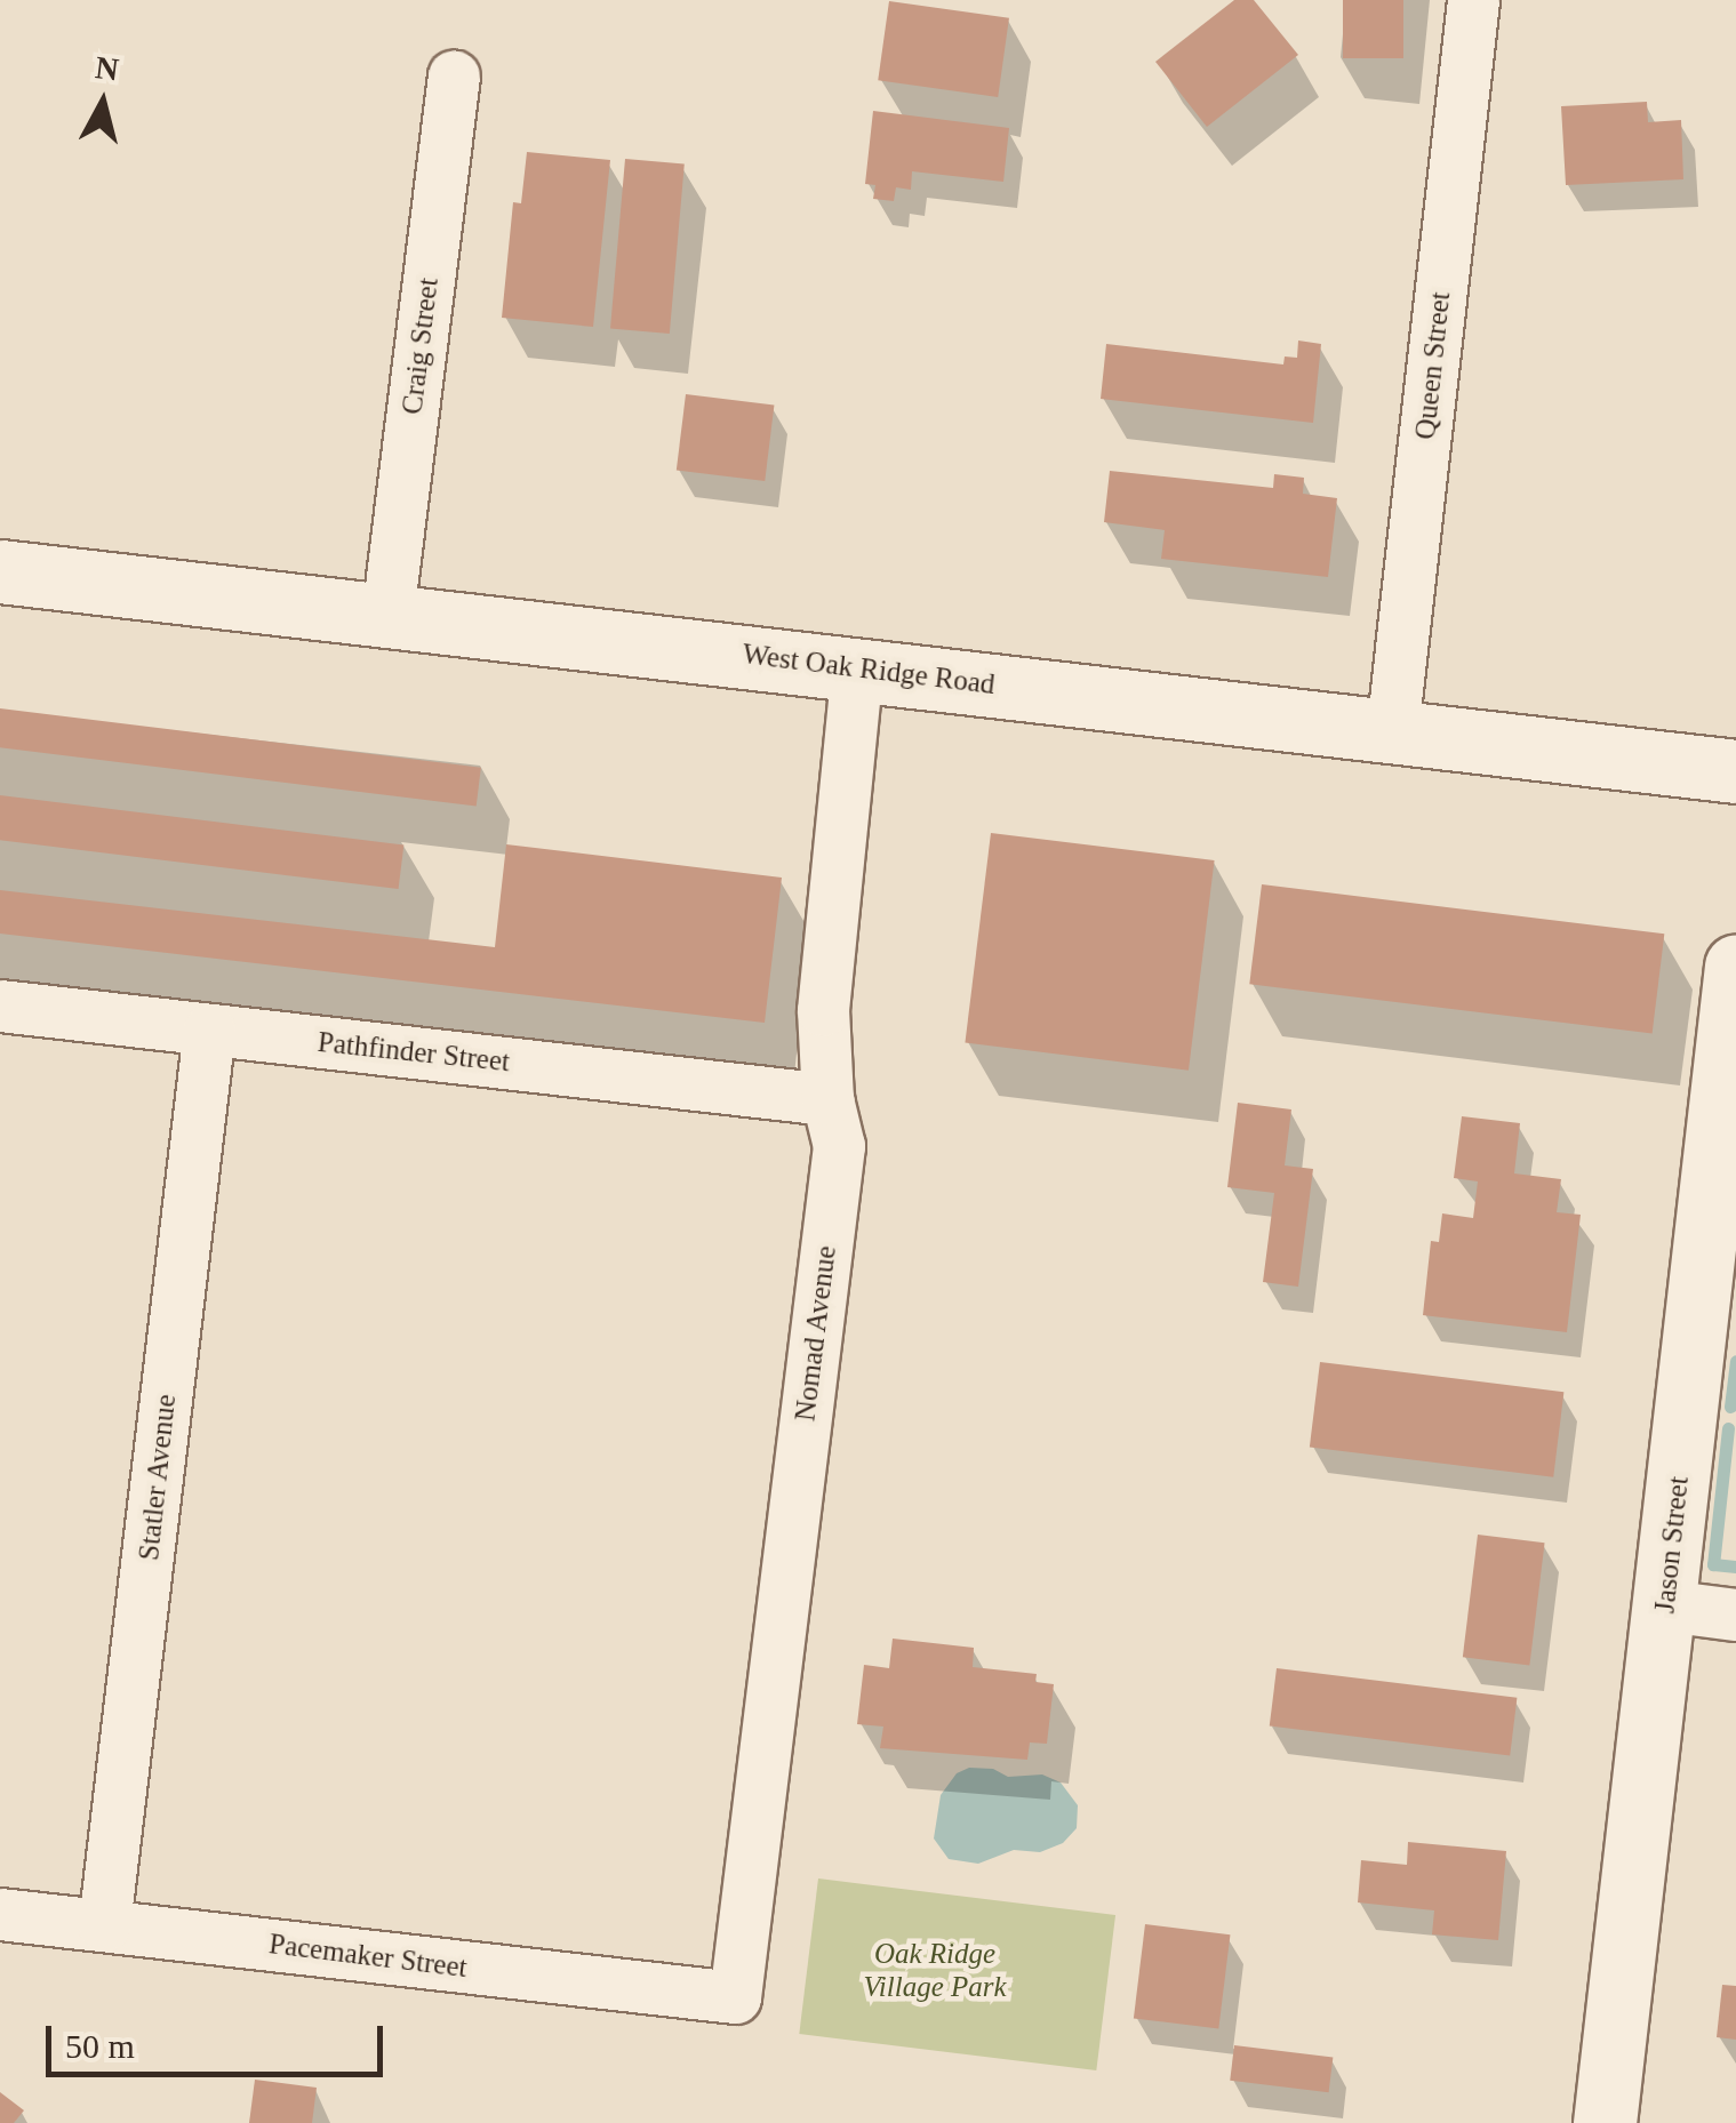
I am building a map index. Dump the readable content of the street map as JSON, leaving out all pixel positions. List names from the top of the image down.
{
  "streets": {
    "main road": ["West Oak Ridge Road", "Jason Street"],
    "street": [
      "Craig Street",
      "Queen Street",
      "Pathfinder Street",
      "Nomad Avenue",
      "Statler Avenue",
      "Pacemaker Street"
    ]
  },
  "crossings": [
    ["Craig Street", "West Oak Ridge Road"],
    ["Queen Street", "West Oak Ridge Road"],
    ["West Oak Ridge Road", "Nomad Avenue"],
    ["Pathfinder Street", "Nomad Avenue"],
    ["Pathfinder Street", "Statler Avenue"],
    ["Nomad Avenue", "Pacemaker Street"],
    ["Statler Avenue", "Pacemaker Street"]
  ],
  "parks": ["Oak Ridge Village Park"],
  "scale_bar": "50 m",
  "north": "top"
}
